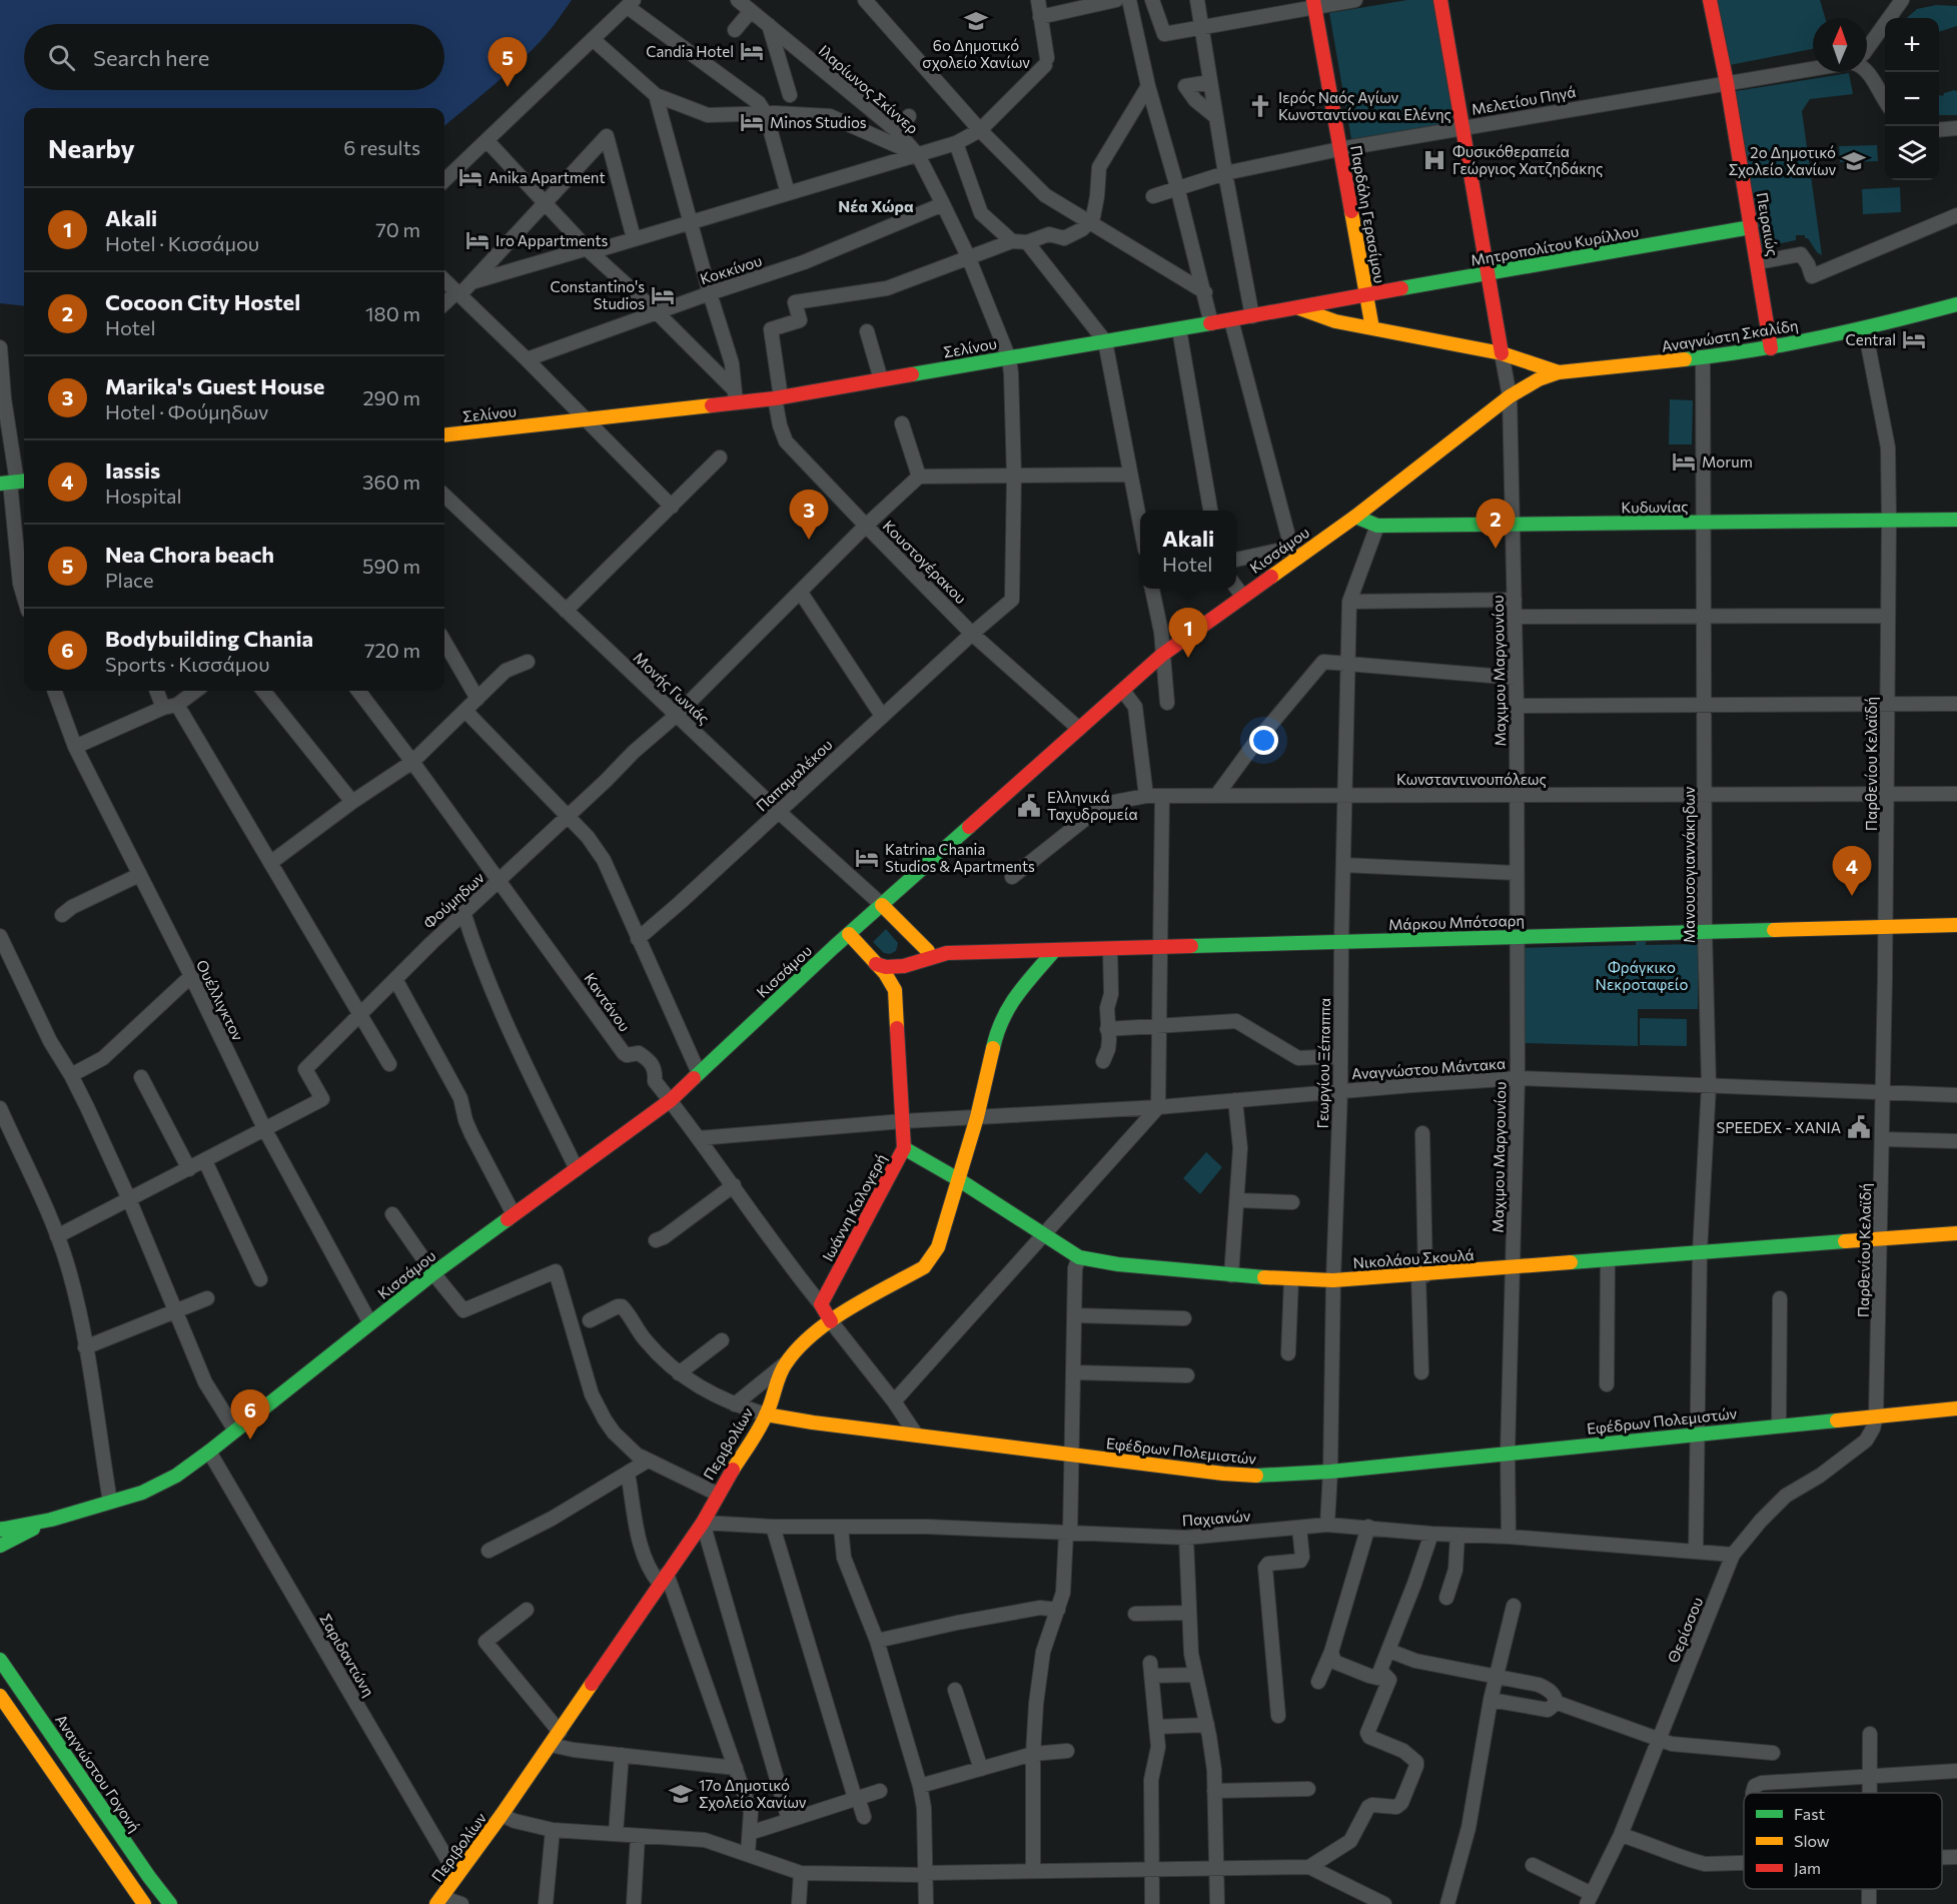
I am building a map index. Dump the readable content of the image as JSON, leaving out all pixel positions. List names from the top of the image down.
{
  "streets": {
    "main road": [
      "Παρδάλη Γερασίμου",
      "Πειραιώς",
      "Μητροπολίτου Κυρίλλου",
      "Αναγνώστη Σκαλίδη",
      "Σελίνου",
      "Κυδωνίας",
      "Κισσάμου",
      "Μάρκου Μπότσαρη",
      "Ιωάννη Καλογερή",
      "Νικολάου Σκουλά",
      "Εφέδρων Πολεμιστών",
      "Περιβολίων",
      "Αναγνώστου Γογονή"
    ],
    "street": [
      "Ιλαρίωνος Σκίννερ",
      "Μελετίου Πηγά",
      "Κοκκίνου",
      "Κουστογέρακου",
      "Μαχιμου Mαργουνίου",
      "Μονής Γωνιάς",
      "Παρθενίου Κελαϊδή",
      "Παπαμαλέκου",
      "Κωνσταντινουπόλεως",
      "Μανουσογιαννάκηδων",
      "Φούμηδων",
      "Ουέλλιγκτον",
      "Καντάνου",
      "Γεωργίου Ξέπαππα",
      "Αναγνώστου Μάντακα",
      "Παχιανών",
      "Θερίσσου",
      "Σαριδαντώνη"
    ]
  },
  "crossings": [
    ["Ιλαρίωνος Σκίννερ", "Κοκκίνου"],
    ["Ιλαρίωνος Σκίννερ", "Σελίνου"],
    ["Ιλαρίωνος Σκίννερ", "Κουστογέρακου"],
    ["Ιλαρίωνος Σκίννερ", "Παπαμαλέκου"],
    ["Μελετίου Πηγά", "Παρδάλη Γερασίμου"],
    ["Μελετίου Πηγά", "Πειραιώς"],
    ["Παρδάλη Γερασίμου", "Μητροπολίτου Κυρίλλου"],
    ["Παρδάλη Γερασίμου", "Σελίνου"],
    ["Πειραιώς", "Μητροπολίτου Κυρίλλου"],
    ["Πειραιώς", "Αναγνώστη Σκαλίδη"],
    ["Μητροπολίτου Κυρίλλου", "Σελίνου"],
    ["Αναγνώστη Σκαλίδη", "Σελίνου"],
    ["Αναγνώστη Σκαλίδη", "Κισσάμου"],
    ["Αναγνώστη Σκαλίδη", "Μαχιμου Mαργουνίου"],
    ["Αναγνώστη Σκαλίδη", "Παρθενίου Κελαϊδή"],
    ["Αναγνώστη Σκαλίδη", "Μανουσογιαννάκηδων"],
    ["Σελίνου", "Κουστογέρακου"],
    ["Σελίνου", "Μαχιμου Mαργουνίου"],
    ["Κυδωνίας", "Κισσάμου"],
    ["Κυδωνίας", "Μαχιμου Mαργουνίου"],
    ["Κυδωνίας", "Παρθενίου Κελαϊδή"],
    ["Κυδωνίας", "Μανουσογιαννάκηδων"],
    ["Κυδωνίας", "Γεωργίου Ξέπαππα"],
    ["Κισσάμου", "Κουστογέρακου"],
    ["Κισσάμου", "Μαχιμου Mαργουνίου"],
    ["Κισσάμου", "Μονής Γωνιάς"],
    ["Κισσάμου", "Ουέλλιγκτον"],
    ["Κισσάμου", "Καντάνου"],
    ["Κισσάμου", "Σαριδαντώνη"],
    ["Κουστογέρακου", "Παπαμαλέκου"],
    ["Κουστογέρακου", "Φούμηδων"],
    ["Μαχιμου Mαργουνίου", "Κωνσταντινουπόλεως"],
    ["Μαχιμου Mαργουνίου", "Μάρκου Μπότσαρη"],
    ["Μαχιμου Mαργουνίου", "Αναγνώστου Μάντακα"],
    ["Μαχιμου Mαργουνίου", "Νικολάου Σκουλά"],
    ["Μαχιμου Mαργουνίου", "Εφέδρων Πολεμιστών"],
    ["Μαχιμου Mαργουνίου", "Παχιανών"],
    ["Μονής Γωνιάς", "Παπαμαλέκου"],
    ["Μονής Γωνιάς", "Φούμηδων"],
    ["Παρθενίου Κελαϊδή", "Κωνσταντινουπόλεως"],
    ["Παρθενίου Κελαϊδή", "Μάρκου Μπότσαρη"],
    ["Παρθενίου Κελαϊδή", "Αναγνώστου Μάντακα"],
    ["Παρθενίου Κελαϊδή", "Νικολάου Σκουλά"],
    ["Παρθενίου Κελαϊδή", "Εφέδρων Πολεμιστών"],
    ["Παρθενίου Κελαϊδή", "Θερίσσου"],
    ["Κωνσταντινουπόλεως", "Μανουσογιαννάκηδων"],
    ["Κωνσταντινουπόλεως", "Γεωργίου Ξέπαππα"],
    ["Μανουσογιαννάκηδων", "Μάρκου Μπότσαρη"],
    ["Μανουσογιαννάκηδων", "Αναγνώστου Μάντακα"],
    ["Μανουσογιαννάκηδων", "Νικολάου Σκουλά"],
    ["Μανουσογιαννάκηδων", "Εφέδρων Πολεμιστών"],
    ["Μανουσογιαννάκηδων", "Παχιανών"],
    ["Φούμηδων", "Ουέλλιγκτον"],
    ["Φούμηδων", "Καντάνου"],
    ["Μάρκου Μπότσαρη", "Γεωργίου Ξέπαππα"],
    ["Μάρκου Μπότσαρη", "Περιβολίων"],
    ["Καντάνου", "Αναγνώστου Μάντακα"],
    ["Καντάνου", "Ιωάννη Καλογερή"],
    ["Γεωργίου Ξέπαππα", "Αναγνώστου Μάντακα"],
    ["Γεωργίου Ξέπαππα", "Νικολάου Σκουλά"],
    ["Γεωργίου Ξέπαππα", "Εφέδρων Πολεμιστών"],
    ["Γεωργίου Ξέπαππα", "Παχιανών"],
    ["Αναγνώστου Μάντακα", "Ιωάννη Καλογερή"],
    ["Αναγνώστου Μάντακα", "Περιβολίων"],
    ["Ιωάννη Καλογερή", "Νικολάου Σκουλά"],
    ["Νικολάου Σκουλά", "Περιβολίων"],
    ["Εφέδρων Πολεμιστών", "Περιβολίων"],
    ["Εφέδρων Πολεμιστών", "Θερίσσου"],
    ["Περιβολίων", "Παχιανών"],
    ["Περιβολίων", "Σαριδαντώνη"],
    ["Παχιανών", "Θερίσσου"]
  ],
  "districts": ["Νέα Χώρα"],
  "parks": ["Φράγκικο Νεκροταφείο"],
  "places": {
    "school or university": ["6ο Δημοτικό σχολείο Χανίων", "2ο Δημοτικό Σχολείο Χανίων", "17ο Δημοτικό Σχολείο Χανίων"],
    "hotel": [
      "Candia Hotel",
      "Minos Studios",
      "Anika Apartment",
      "Iro Appartments",
      "Constantino's Studios",
      "Central",
      "Morum",
      "Katrina Chania Studios & Apartments"
    ],
    "church": ["Ιερός Ναός Αγίων Κωνσταντίνου και Ελένης"],
    "hospital": ["Φυσικόθεραπεία Γεώργιος Χατζηδάκης"],
    "public building": ["Ελληνικά Ταχυδρομεία", "SPEEDEX - ΧΑΝΙΑ"]
  },
  "legend": ["Fast", "Slow", "Jam"],
  "north": "top",
  "page": {
    "map_buttons": ["+", "−"],
    "search": "Search here",
    "pins": [
      "5",
      "3",
      "2",
      "1",
      "4",
      "6"
    ],
    "heading": ["Nearby", "6 results"],
    "list": [
      {
        "mark": "1",
        "name": "Akali",
        "note": "Hotel · Κισσάμου",
        "value": "70 m"
      },
      {
        "mark": "2",
        "name": "Cocoon City Hostel",
        "note": "Hotel",
        "value": "180 m"
      },
      {
        "mark": "3",
        "name": "Marika's Guest House",
        "note": "Hotel · Φούμηδων",
        "value": "290 m"
      },
      {
        "mark": "4",
        "name": "Iassis",
        "note": "Hospital",
        "value": "360 m"
      },
      {
        "mark": "5",
        "name": "Nea Chora beach",
        "note": "Place",
        "value": "590 m"
      },
      {
        "mark": "6",
        "name": "Bodybuilding Chania",
        "note": "Sports · Κισσάμου",
        "value": "720 m"
      }
    ],
    "popup": ["Akali", "Hotel"]
  }
}
